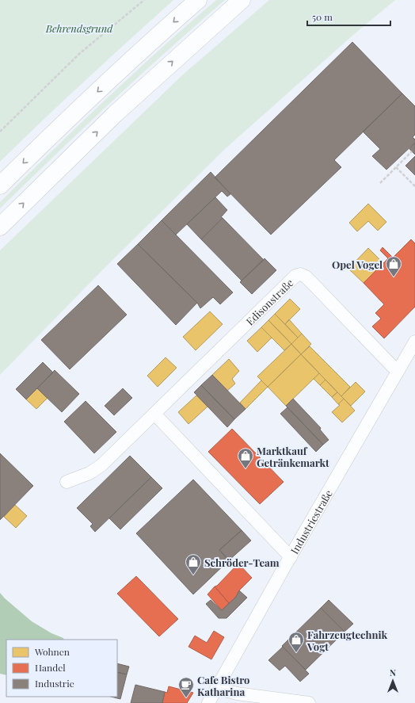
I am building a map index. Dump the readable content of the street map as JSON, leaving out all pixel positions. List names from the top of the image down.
{
  "streets": {
    "street": ["Edisonstraße", "Industriestraße"]
  },
  "crossings": [
    ["Edisonstraße", "Industriestraße"]
  ],
  "parks": ["Behrendsgrund"],
  "places": {
    "shop": [
      "Opel Vogel",
      "Marktkauf Getränkemarkt",
      "Schröder-Team",
      "Fahrzeugtechnik Vogt"
    ],
    "cafe": ["Cafe Bistro Katharina"]
  },
  "legend": ["Wohnen", "Handel", "Industrie"],
  "scale_bar": "50 m",
  "north": "top"
}
